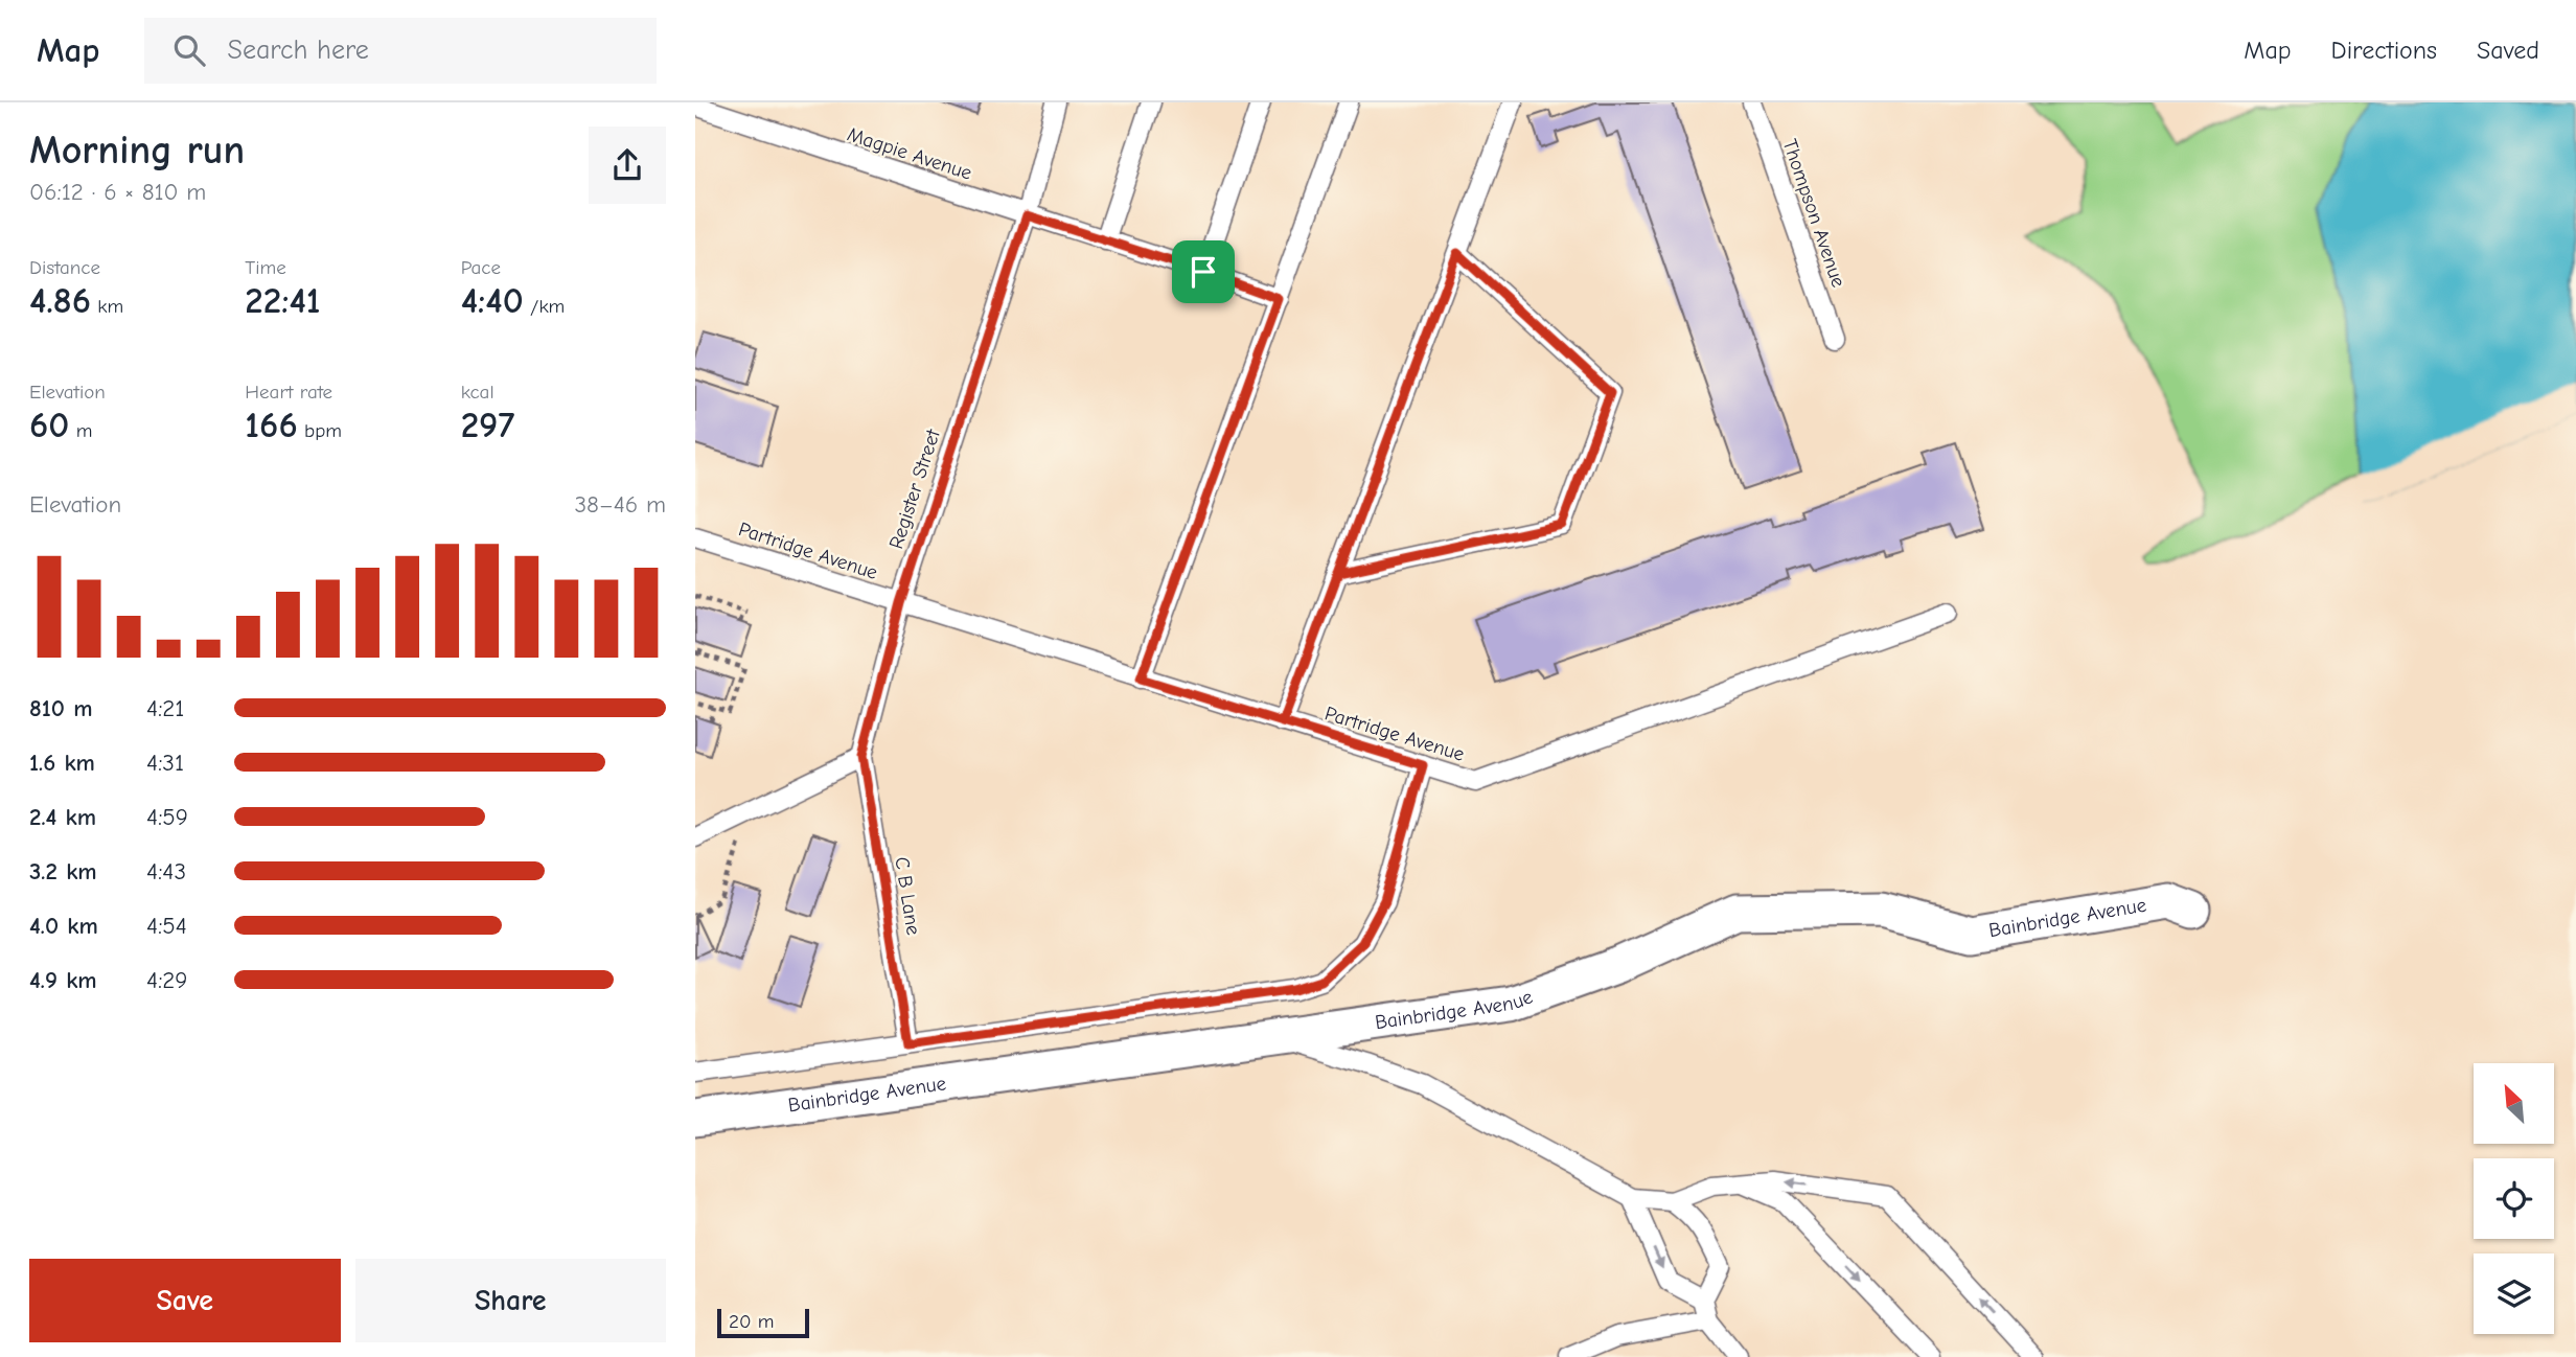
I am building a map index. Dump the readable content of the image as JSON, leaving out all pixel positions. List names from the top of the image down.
{
  "streets": {
    "street": ["Bainbridge Avenue"],
    "lane": [
      "Magpie Avenue",
      "Thompson Avenue",
      "Register Street",
      "Partridge Avenue",
      "C B Lane"
    ]
  },
  "crossings": [
    ["Magpie Avenue", "Register Street"],
    ["Register Street", "Partridge Avenue"],
    ["Register Street", "C B Lane"]
  ],
  "scale_bar": "20 m",
  "north": "top left",
  "page": {
    "header": "Map",
    "search": "Search here",
    "nav": ["Map", "Directions", "Saved"],
    "heading": ["Morning run", "06:12 · 6 × 810 m"],
    "stats": [
      ["Distance", "4.86 km"],
      ["Time", "22:41"],
      ["Pace", "4:40 /km"],
      ["Elevation", "60 m"],
      ["Heart rate", "166 bpm"],
      ["kcal", "297"]
    ],
    "chart": ["Elevation", "38–46 m"],
    "list": [
      {
        "name": "810 m",
        "note": "4:21"
      },
      {
        "name": "1.6 km",
        "note": "4:31"
      },
      {
        "name": "2.4 km",
        "note": "4:59"
      },
      {
        "name": "3.2 km",
        "note": "4:43"
      },
      {
        "name": "4.0 km",
        "note": "4:54"
      },
      {
        "name": "4.9 km",
        "note": "4:29"
      }
    ],
    "buttons": ["Save", "Share"],
    "scale": "20 m"
  }
}
